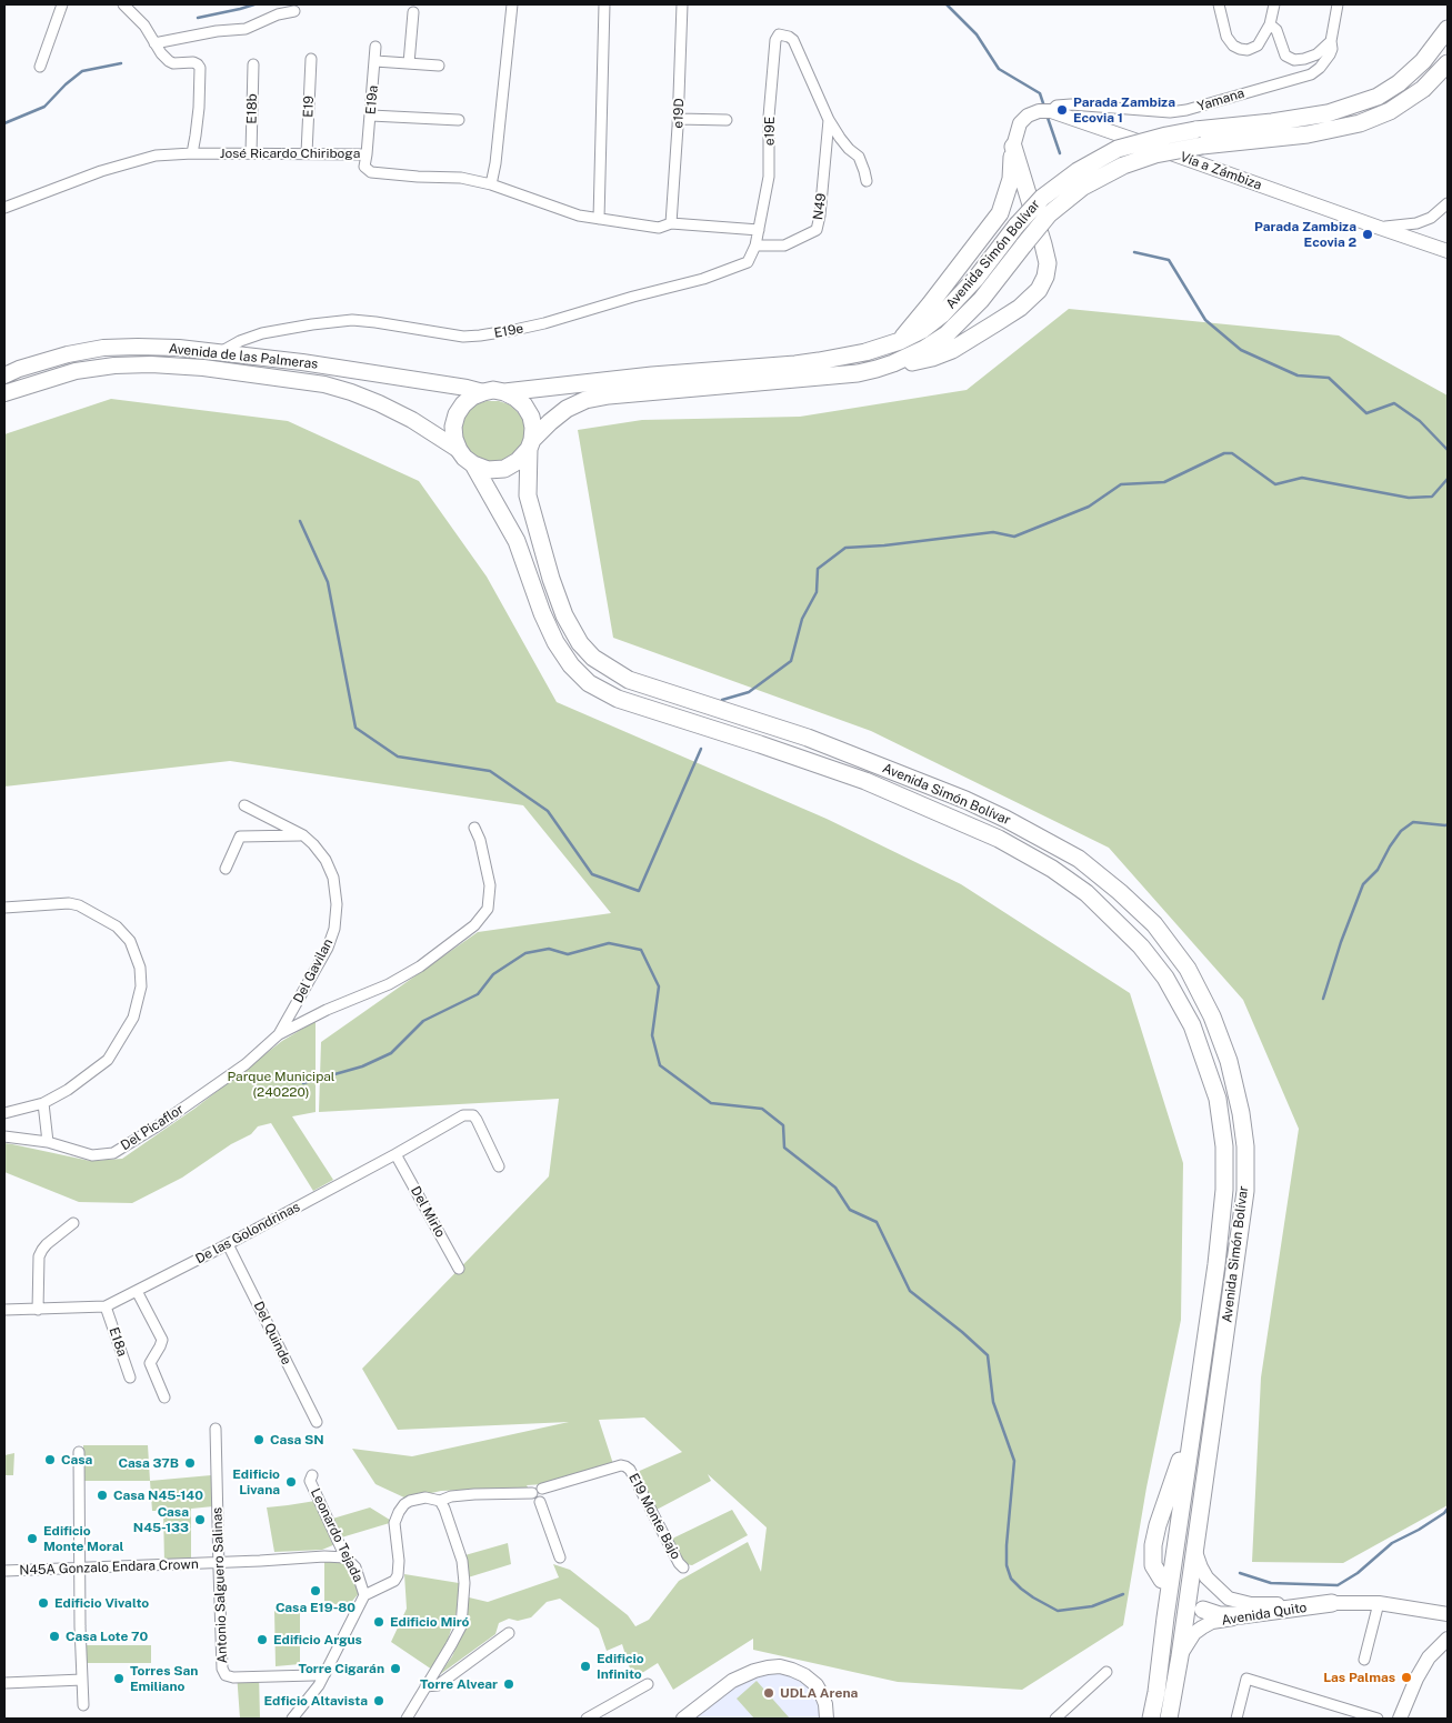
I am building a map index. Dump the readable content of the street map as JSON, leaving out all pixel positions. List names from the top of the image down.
{
  "streets": {
    "highway": ["Avenida Simón Bolívar"],
    "main road": ["Avenida de las Palmeras"],
    "street": [
      "E19a",
      "Yamana",
      "E19",
      "E18b",
      "e19D",
      "e19E",
      "José Ricardo Chiriboga",
      "Vía a Zámbiza",
      "N49",
      "E19e",
      "Del Gavilan",
      "Del Picaflor",
      "Del Mirlo",
      "De las Golondrinas",
      "Del Quinde",
      "E18a",
      "E19 Monte Bajo",
      "Leonardo Tejada",
      "N45A Gonzalo Endara Crown",
      "Antonio Salguero Salinas",
      "Avenida Quito"
    ]
  },
  "crossings": [
    ["E19a", "José Ricardo Chiriboga"],
    ["Yamana", "Vía a Zámbiza"],
    ["E19", "José Ricardo Chiriboga"],
    ["E18b", "José Ricardo Chiriboga"],
    ["e19D", "José Ricardo Chiriboga"],
    ["e19E", "José Ricardo Chiriboga"],
    ["e19E", "N49"],
    ["e19E", "E19e"],
    ["Avenida Simón Bolívar", "Avenida de las Palmeras"],
    ["Avenida Simón Bolívar", "Avenida Quito"],
    ["E19e", "Avenida de las Palmeras"],
    ["Del Gavilan", "Del Picaflor"],
    ["Del Mirlo", "De las Golondrinas"],
    ["De las Golondrinas", "Del Quinde"],
    ["De las Golondrinas", "E18a"],
    ["Leonardo Tejada", "N45A Gonzalo Endara Crown"],
    ["N45A Gonzalo Endara Crown", "Antonio Salguero Salinas"]
  ],
  "parks": ["Parque Municipal (240220)"],
  "places": [
    "Parada Zambiza Ecovia 1",
    "Parada Zambiza Ecovia 2",
    "Casa SN",
    "Casa",
    "Casa 37B",
    "Edificio Livana",
    "Casa N45-140",
    "Casa N45-133",
    "Edificio Monte Moral",
    "Casa E19-80",
    "Edificio Vivalto",
    "Edificio Miró",
    "Casa Lote 70",
    "Edificio Argus",
    "Edificio Infinito",
    "Torre Cigarán",
    "Las Palmas",
    "Torres San Emiliano",
    "Torre Alvear",
    "UDLA Arena",
    "Edficio Altavista"
  ]
}
